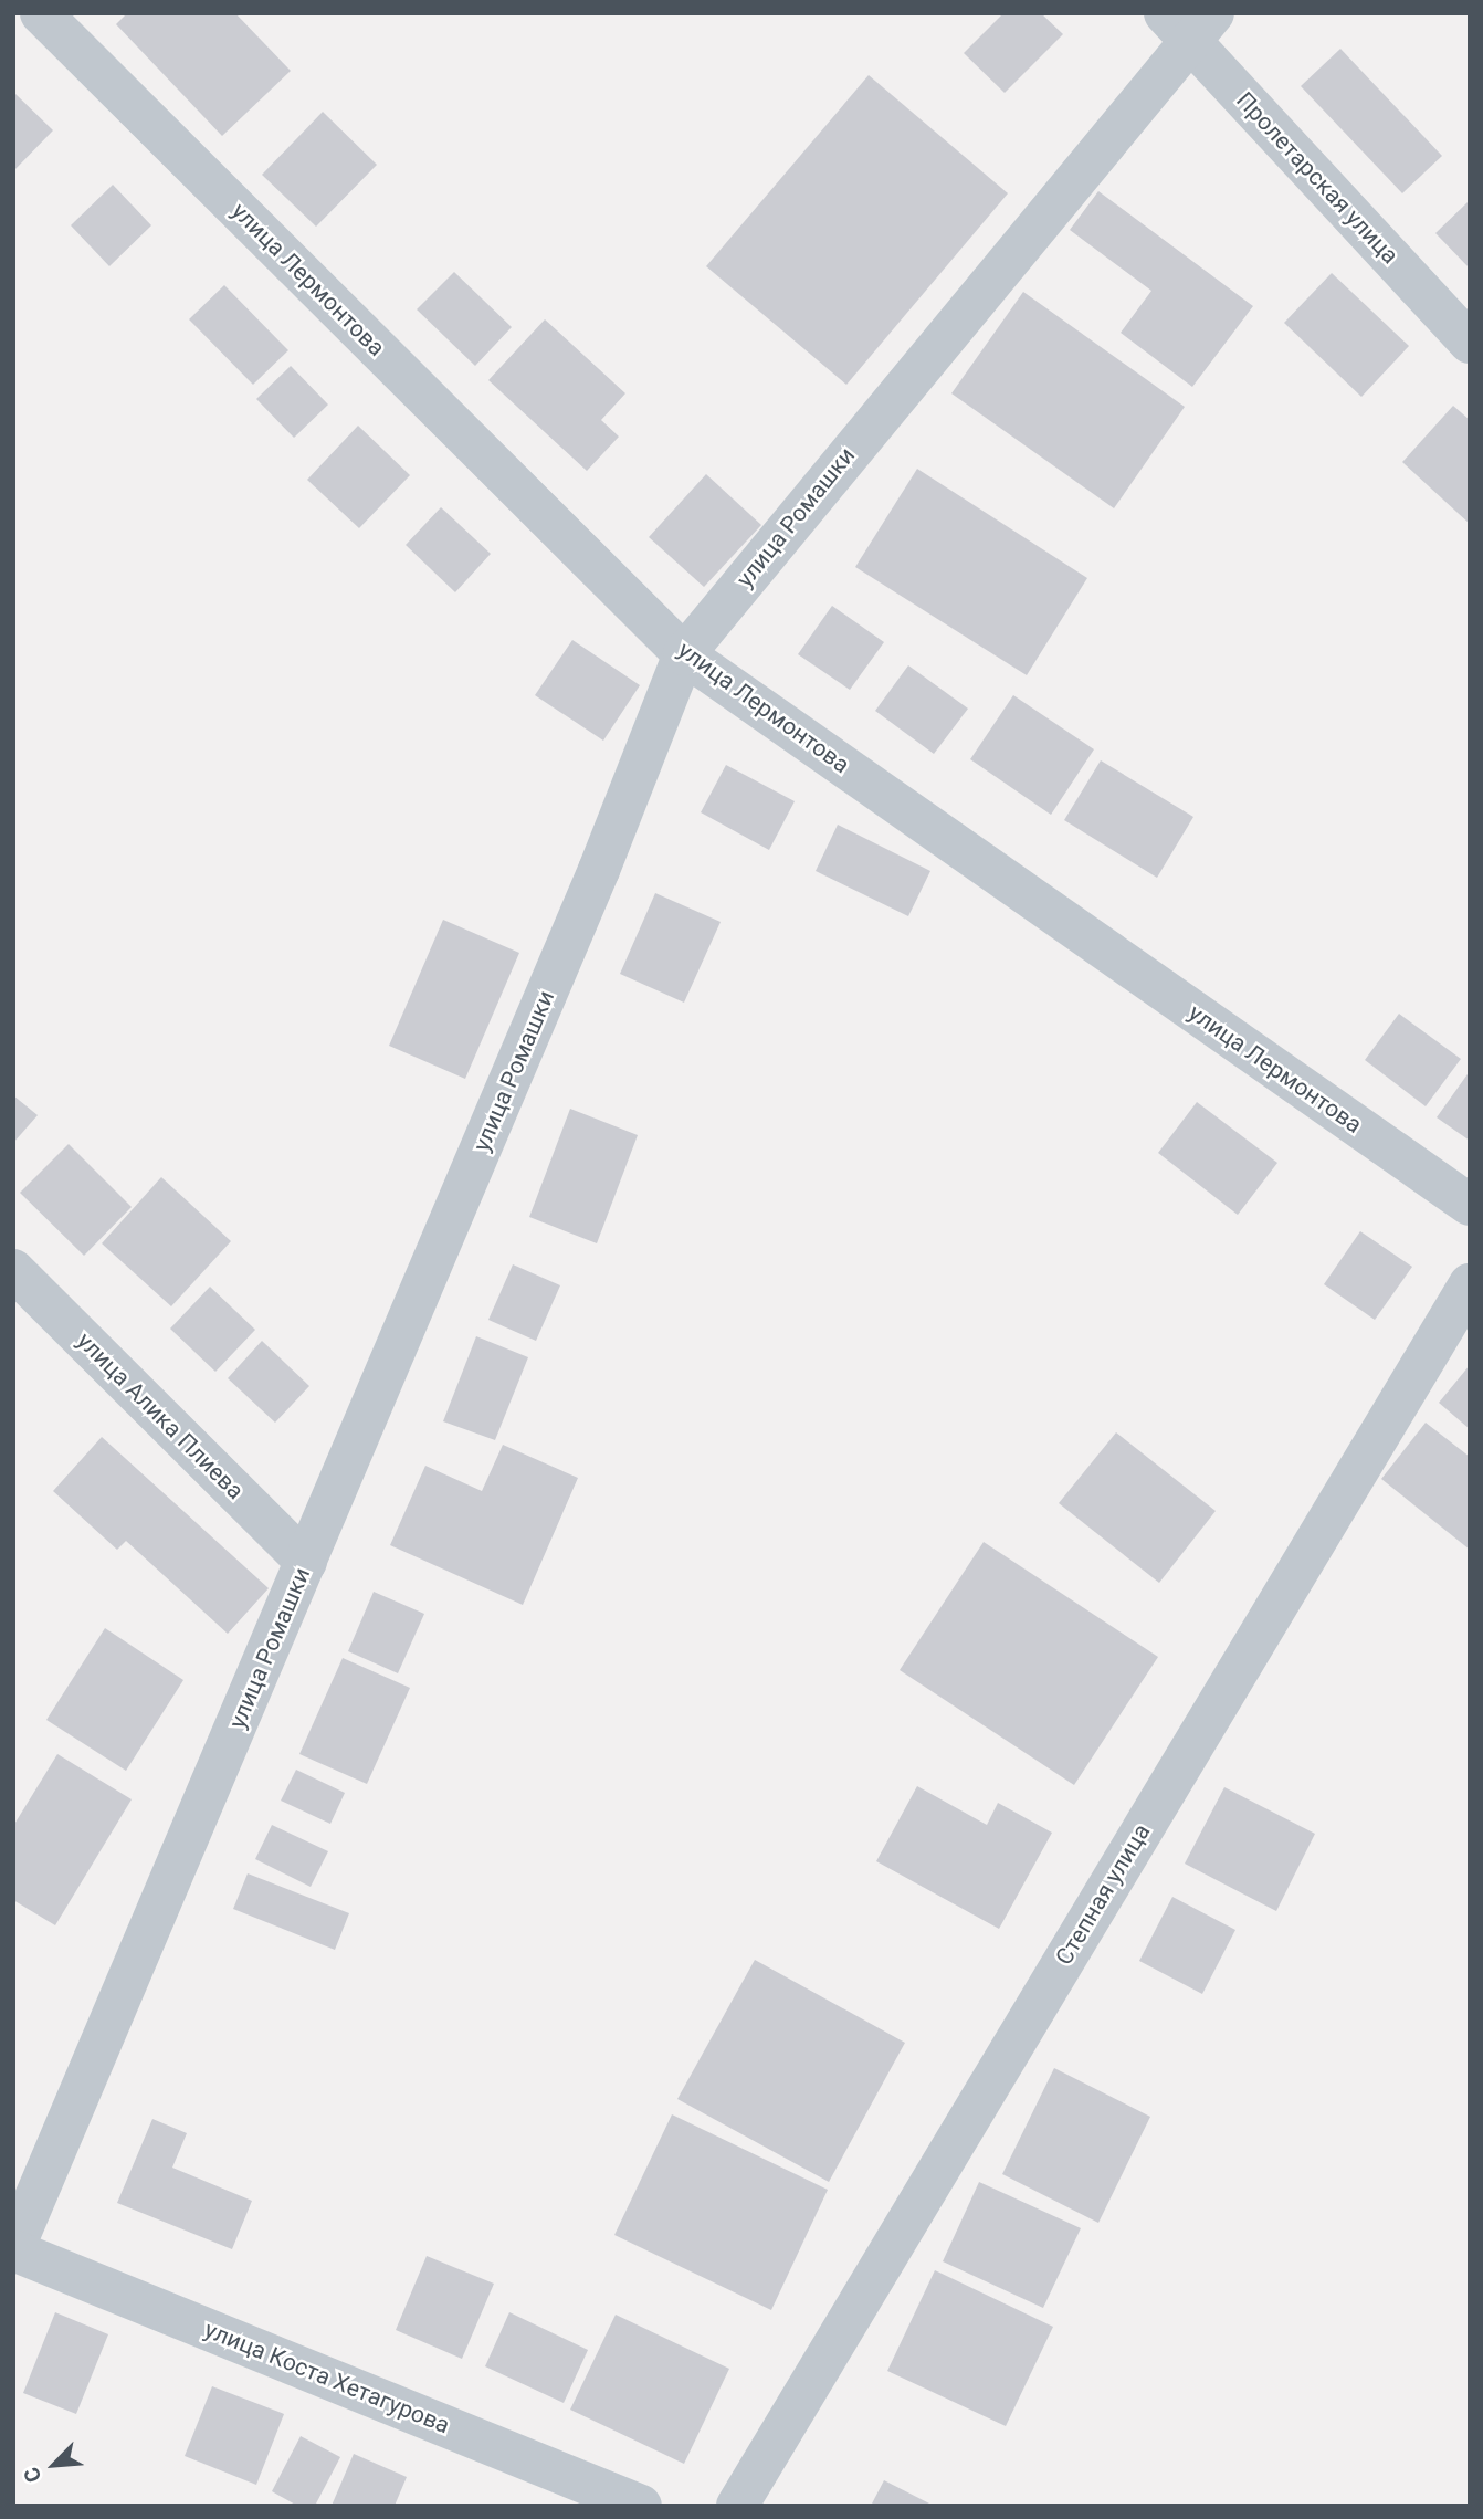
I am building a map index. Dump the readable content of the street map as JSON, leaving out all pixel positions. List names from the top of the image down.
{
  "streets": {
    "street": [
      "Пролетарская улица",
      "улица Лермонтова",
      "улица Ромашки",
      "улица Алика Плиева",
      "Степная улица",
      "улица Коста Хетагурова"
    ]
  },
  "crossings": [
    ["Пролетарская улица", "улица Ромашки"],
    ["улица Лермонтова", "улица Ромашки"],
    ["улица Ромашки", "улица Алика Плиева"],
    ["улица Ромашки", "улица Коста Хетагурова"]
  ],
  "north": "bottom left"
}
